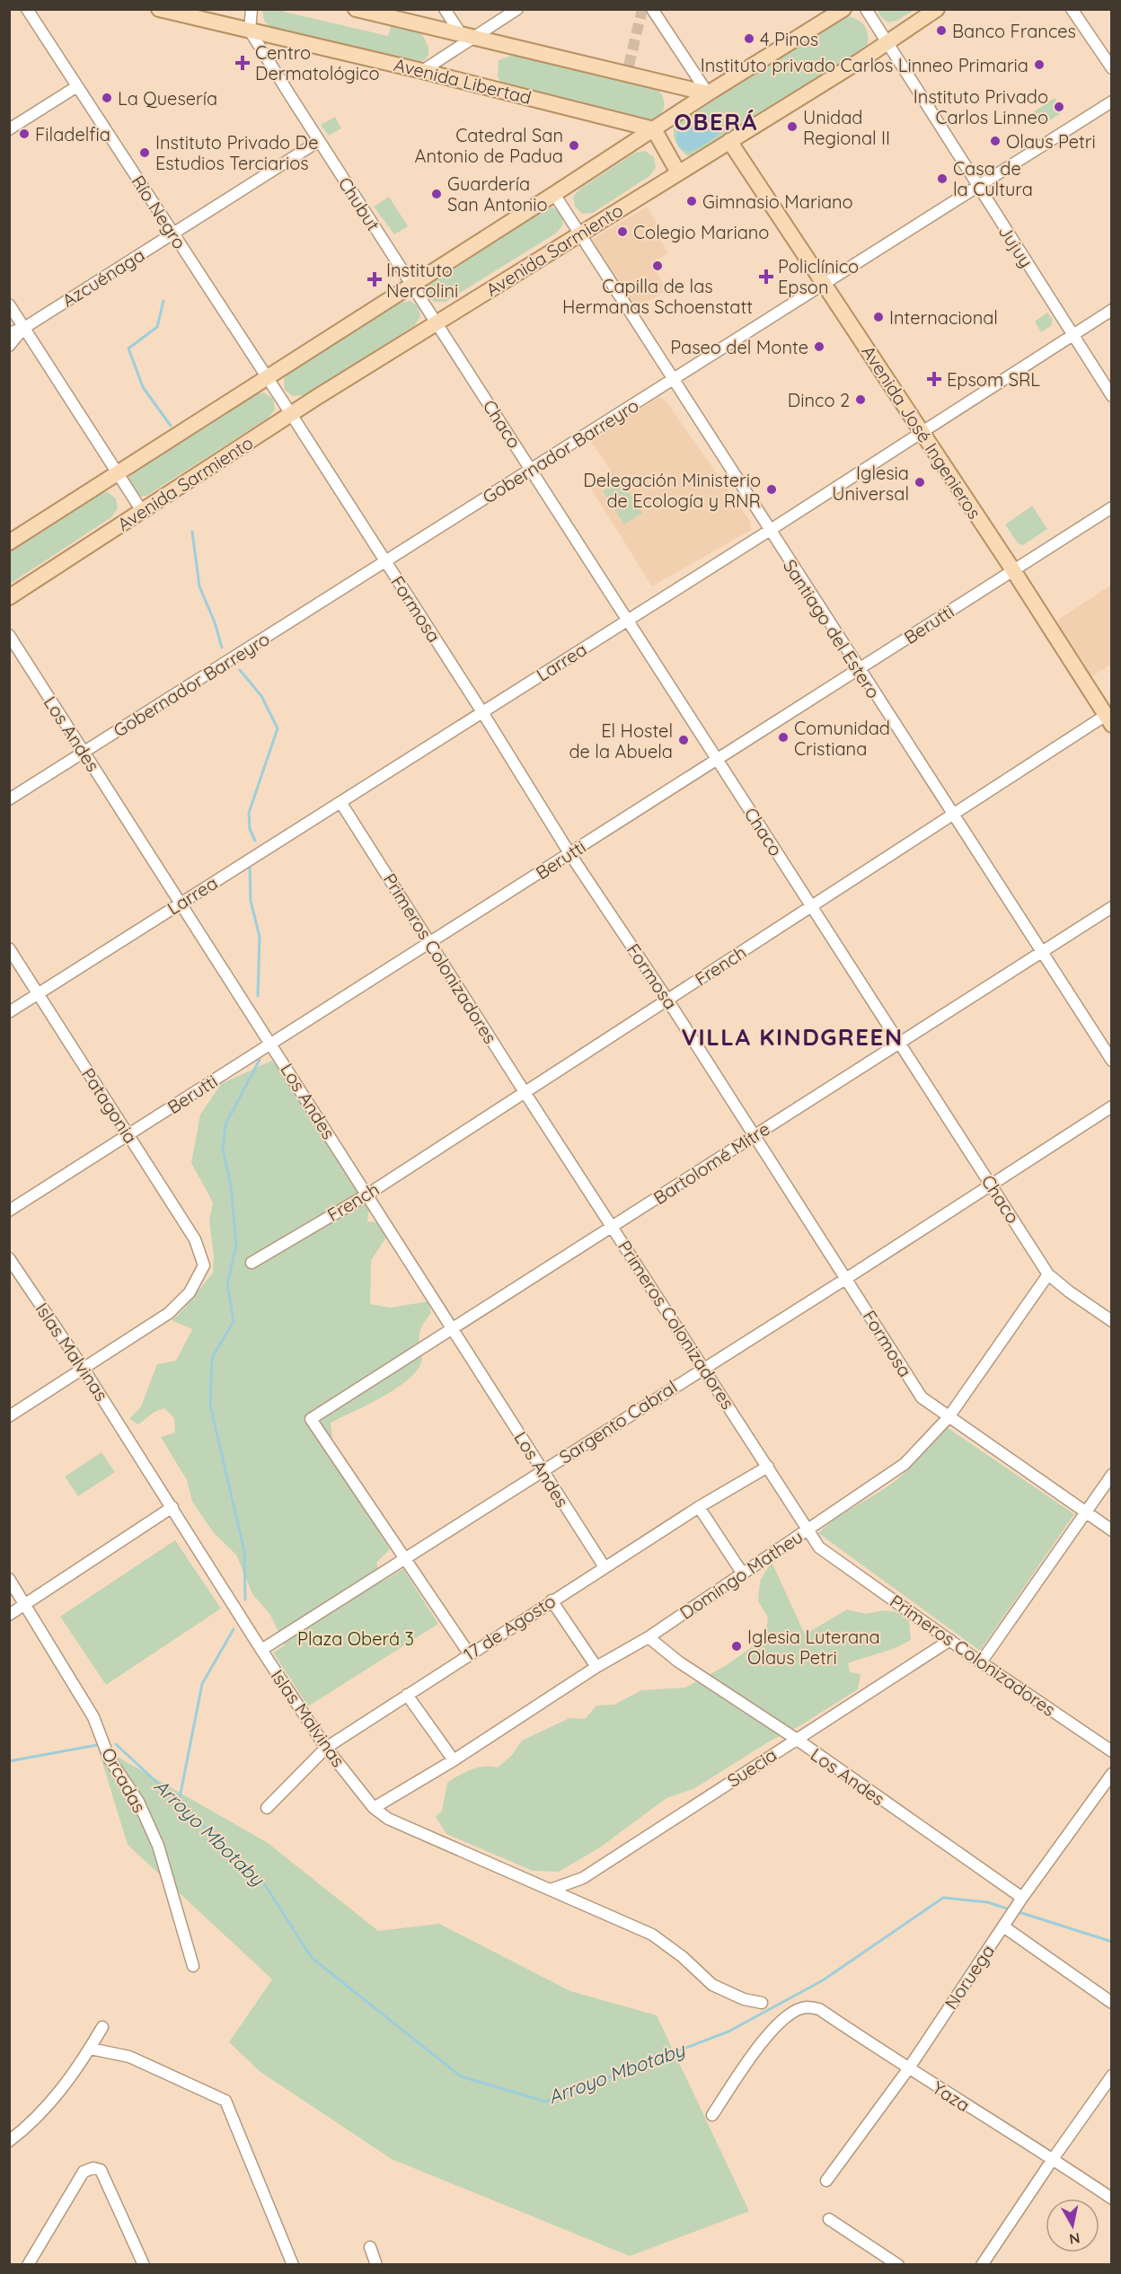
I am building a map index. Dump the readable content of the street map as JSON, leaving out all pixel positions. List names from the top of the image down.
{
  "streets": {
    "main road": ["Avenida Libertad", "Avenida Sarmiento", "Avenida José Ingenieros"],
    "street": [
      "Chubut",
      "Río Negro",
      "Jujuy",
      "Azcuénaga",
      "Chaco",
      "Gobernador Barreyro",
      "Formosa",
      "Berutti",
      "Santiago del Estero",
      "Larrea",
      "Los Andes",
      "Primeros Colonizadores",
      "French",
      "Patagonia",
      "Bartolomé Mitre",
      "Islas Malvinas",
      "Sargento Cabral",
      "Domingo Matheu",
      "17 de Agosto",
      "Suecia",
      "Orcadas",
      "Noruega",
      "Yaza"
    ]
  },
  "crossings": [
    ["Avenida Libertad", "Chubut"],
    ["Chubut", "Avenida Sarmiento"],
    ["Chubut", "Azcuénaga"],
    ["Chubut", "Chaco"],
    ["Río Negro", "Avenida Sarmiento"],
    ["Río Negro", "Azcuénaga"],
    ["Río Negro", "Formosa"],
    ["Jujuy", "Avenida Sarmiento"],
    ["Jujuy", "Gobernador Barreyro"],
    ["Jujuy", "Larrea"],
    ["Avenida Sarmiento", "Chaco"],
    ["Avenida Sarmiento", "Avenida José Ingenieros"],
    ["Avenida Sarmiento", "Formosa"],
    ["Avenida Sarmiento", "Santiago del Estero"],
    ["Chaco", "Gobernador Barreyro"],
    ["Chaco", "Berutti"],
    ["Chaco", "Larrea"],
    ["Chaco", "French"],
    ["Chaco", "Bartolomé Mitre"],
    ["Chaco", "Sargento Cabral"],
    ["Chaco", "Domingo Matheu"],
    ["Avenida José Ingenieros", "Gobernador Barreyro"],
    ["Avenida José Ingenieros", "Berutti"],
    ["Avenida José Ingenieros", "Larrea"],
    ["Avenida José Ingenieros", "French"],
    ["Gobernador Barreyro", "Formosa"],
    ["Gobernador Barreyro", "Santiago del Estero"],
    ["Gobernador Barreyro", "Los Andes"],
    ["Formosa", "Berutti"],
    ["Formosa", "Larrea"],
    ["Formosa", "French"],
    ["Formosa", "Bartolomé Mitre"],
    ["Formosa", "Sargento Cabral"],
    ["Formosa", "Domingo Matheu"],
    ["Berutti", "Santiago del Estero"],
    ["Berutti", "Los Andes"],
    ["Berutti", "Primeros Colonizadores"],
    ["Berutti", "Patagonia"],
    ["Santiago del Estero", "Larrea"],
    ["Santiago del Estero", "French"],
    ["Santiago del Estero", "Bartolomé Mitre"],
    ["Larrea", "Los Andes"],
    ["Larrea", "Primeros Colonizadores"],
    ["Larrea", "Patagonia"],
    ["Los Andes", "French"],
    ["Los Andes", "Bartolomé Mitre"],
    ["Los Andes", "Sargento Cabral"],
    ["Los Andes", "Domingo Matheu"],
    ["Los Andes", "17 de Agosto"],
    ["Los Andes", "Suecia"],
    ["Los Andes", "Noruega"],
    ["Primeros Colonizadores", "French"],
    ["Primeros Colonizadores", "Bartolomé Mitre"],
    ["Primeros Colonizadores", "Sargento Cabral"],
    ["Primeros Colonizadores", "Domingo Matheu"],
    ["Primeros Colonizadores", "17 de Agosto"],
    ["Primeros Colonizadores", "Suecia"],
    ["Patagonia", "Islas Malvinas"],
    ["Bartolomé Mitre", "Sargento Cabral"],
    ["Islas Malvinas", "Sargento Cabral"],
    ["Islas Malvinas", "Domingo Matheu"],
    ["Islas Malvinas", "17 de Agosto"],
    ["Islas Malvinas", "Suecia"],
    ["Noruega", "Yaza"]
  ],
  "districts": ["OBERÁ", "VILLA KINDGREEN"],
  "water": ["Arroyo Mbotaby"],
  "parks": ["Plaza Oberá 3"],
  "places": {
    "other": [
      "Banco Frances",
      "4 Pinos",
      "Instituto privado Carlos Linneo Primaria",
      "La Quesería",
      "Instituto Privado Carlos Linneo",
      "Unidad Regional II",
      "Filadelfia",
      "Olaus Petri",
      "Catedral San Antonio de Padua",
      "Instituto Privado De Estudios Terciarios",
      "Casa de la Cultura",
      "Guardería San Antonio",
      "Gimnasio Mariano",
      "Colegio Mariano",
      "Capilla de las Hermanas Schoenstatt",
      "Internacional",
      "Paseo del Monte",
      "Dinco 2",
      "Iglesia Universal",
      "Delegación Ministerio de Ecología y RNR",
      "Comunidad Cristiana",
      "El Hostel de la Abuela",
      "Iglesia Luterana Olaus Petri"
    ],
    "health": [
      "Centro Dermatológico",
      "Policlínico Epson",
      "Instituto Nercolini",
      "Epsom SRL"
    ]
  },
  "north": "bottom"
}
